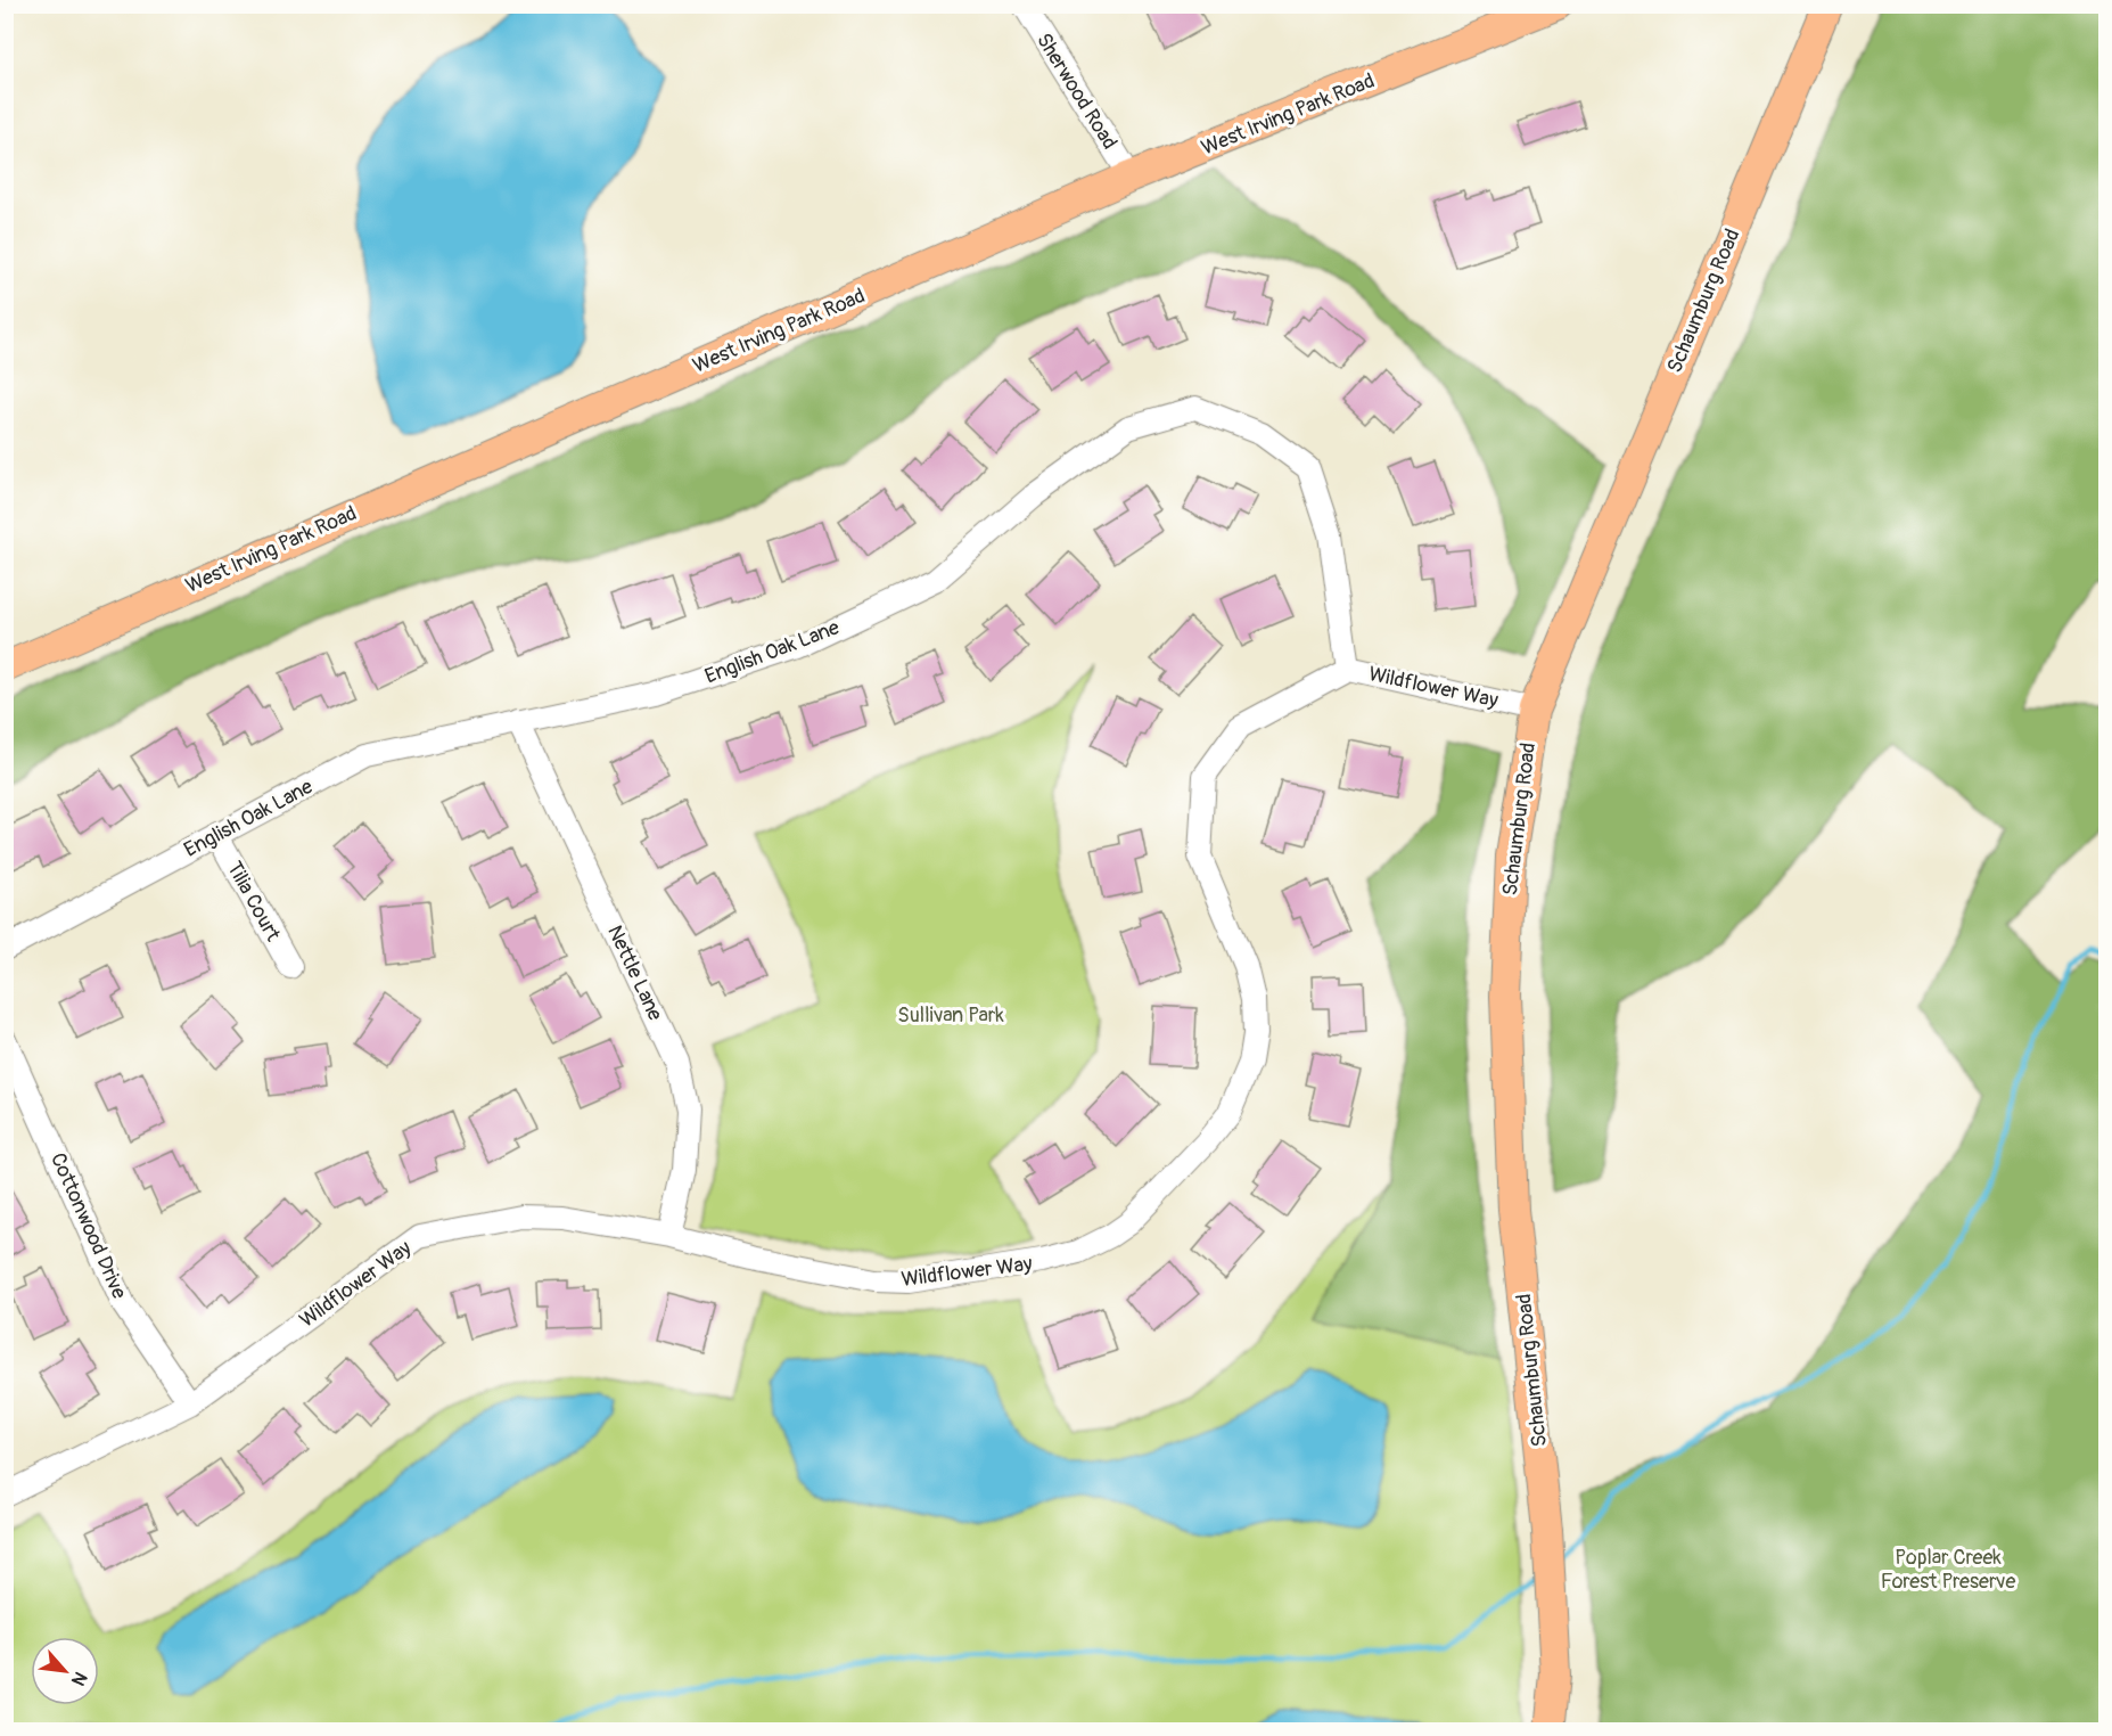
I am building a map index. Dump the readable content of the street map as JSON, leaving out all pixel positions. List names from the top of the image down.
{
  "streets": {
    "main road": ["West Irving Park Road", "Schaumburg Road"],
    "street": [
      "Sherwood Road",
      "English Oak Lane",
      "Wildflower Way",
      "Tilia Court",
      "Nettle Lane",
      "Cottonwood Drive"
    ]
  },
  "crossings": [
    ["Sherwood Road", "West Irving Park Road"],
    ["Schaumburg Road", "Wildflower Way"],
    ["English Oak Lane", "Wildflower Way"],
    ["English Oak Lane", "Tilia Court"],
    ["English Oak Lane", "Nettle Lane"],
    ["Wildflower Way", "Nettle Lane"],
    ["Wildflower Way", "Cottonwood Drive"]
  ],
  "parks": ["Sullivan Park", "Poplar Creek Forest Preserve"],
  "north": "bottom right"
}
